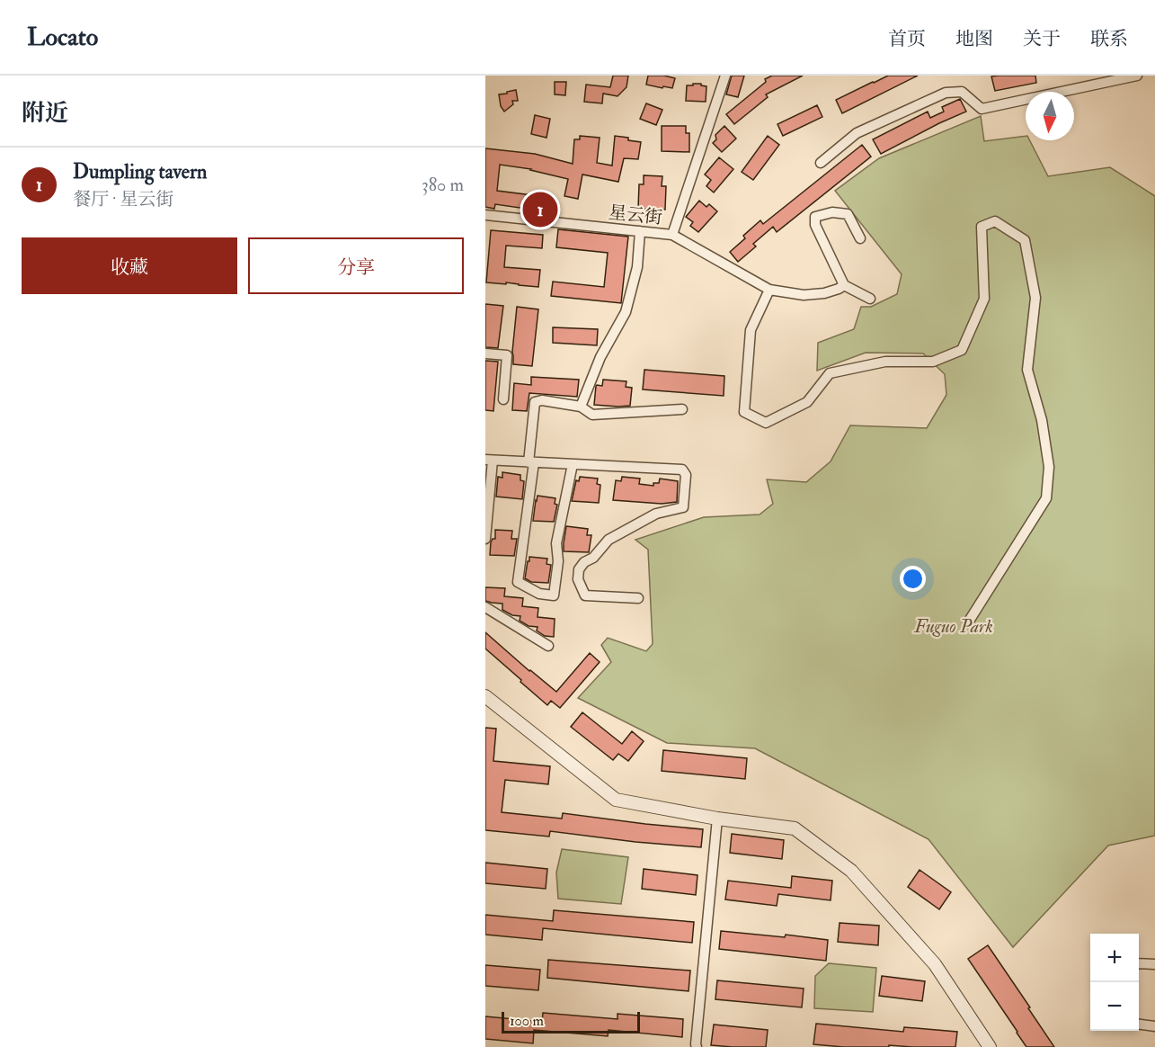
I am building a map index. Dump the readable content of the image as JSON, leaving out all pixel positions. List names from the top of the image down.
{
  "streets": {
    "street": ["星云街"]
  },
  "parks": ["Fuguo Park"],
  "scale_bar": "100 m",
  "north": "bottom",
  "page": {
    "header": "Locato",
    "nav": [
      "首页",
      "地图",
      "关于",
      "联系"
    ],
    "heading": "附近",
    "list": [
      {
        "mark": "1",
        "name": "Dumpling tavern",
        "note": "餐厅 · 星云街",
        "value": "380 m"
      }
    ],
    "pins": "1",
    "buttons": ["收藏", "分享"],
    "map_buttons": ["+", "−"],
    "scale": "100 m"
  }
}
